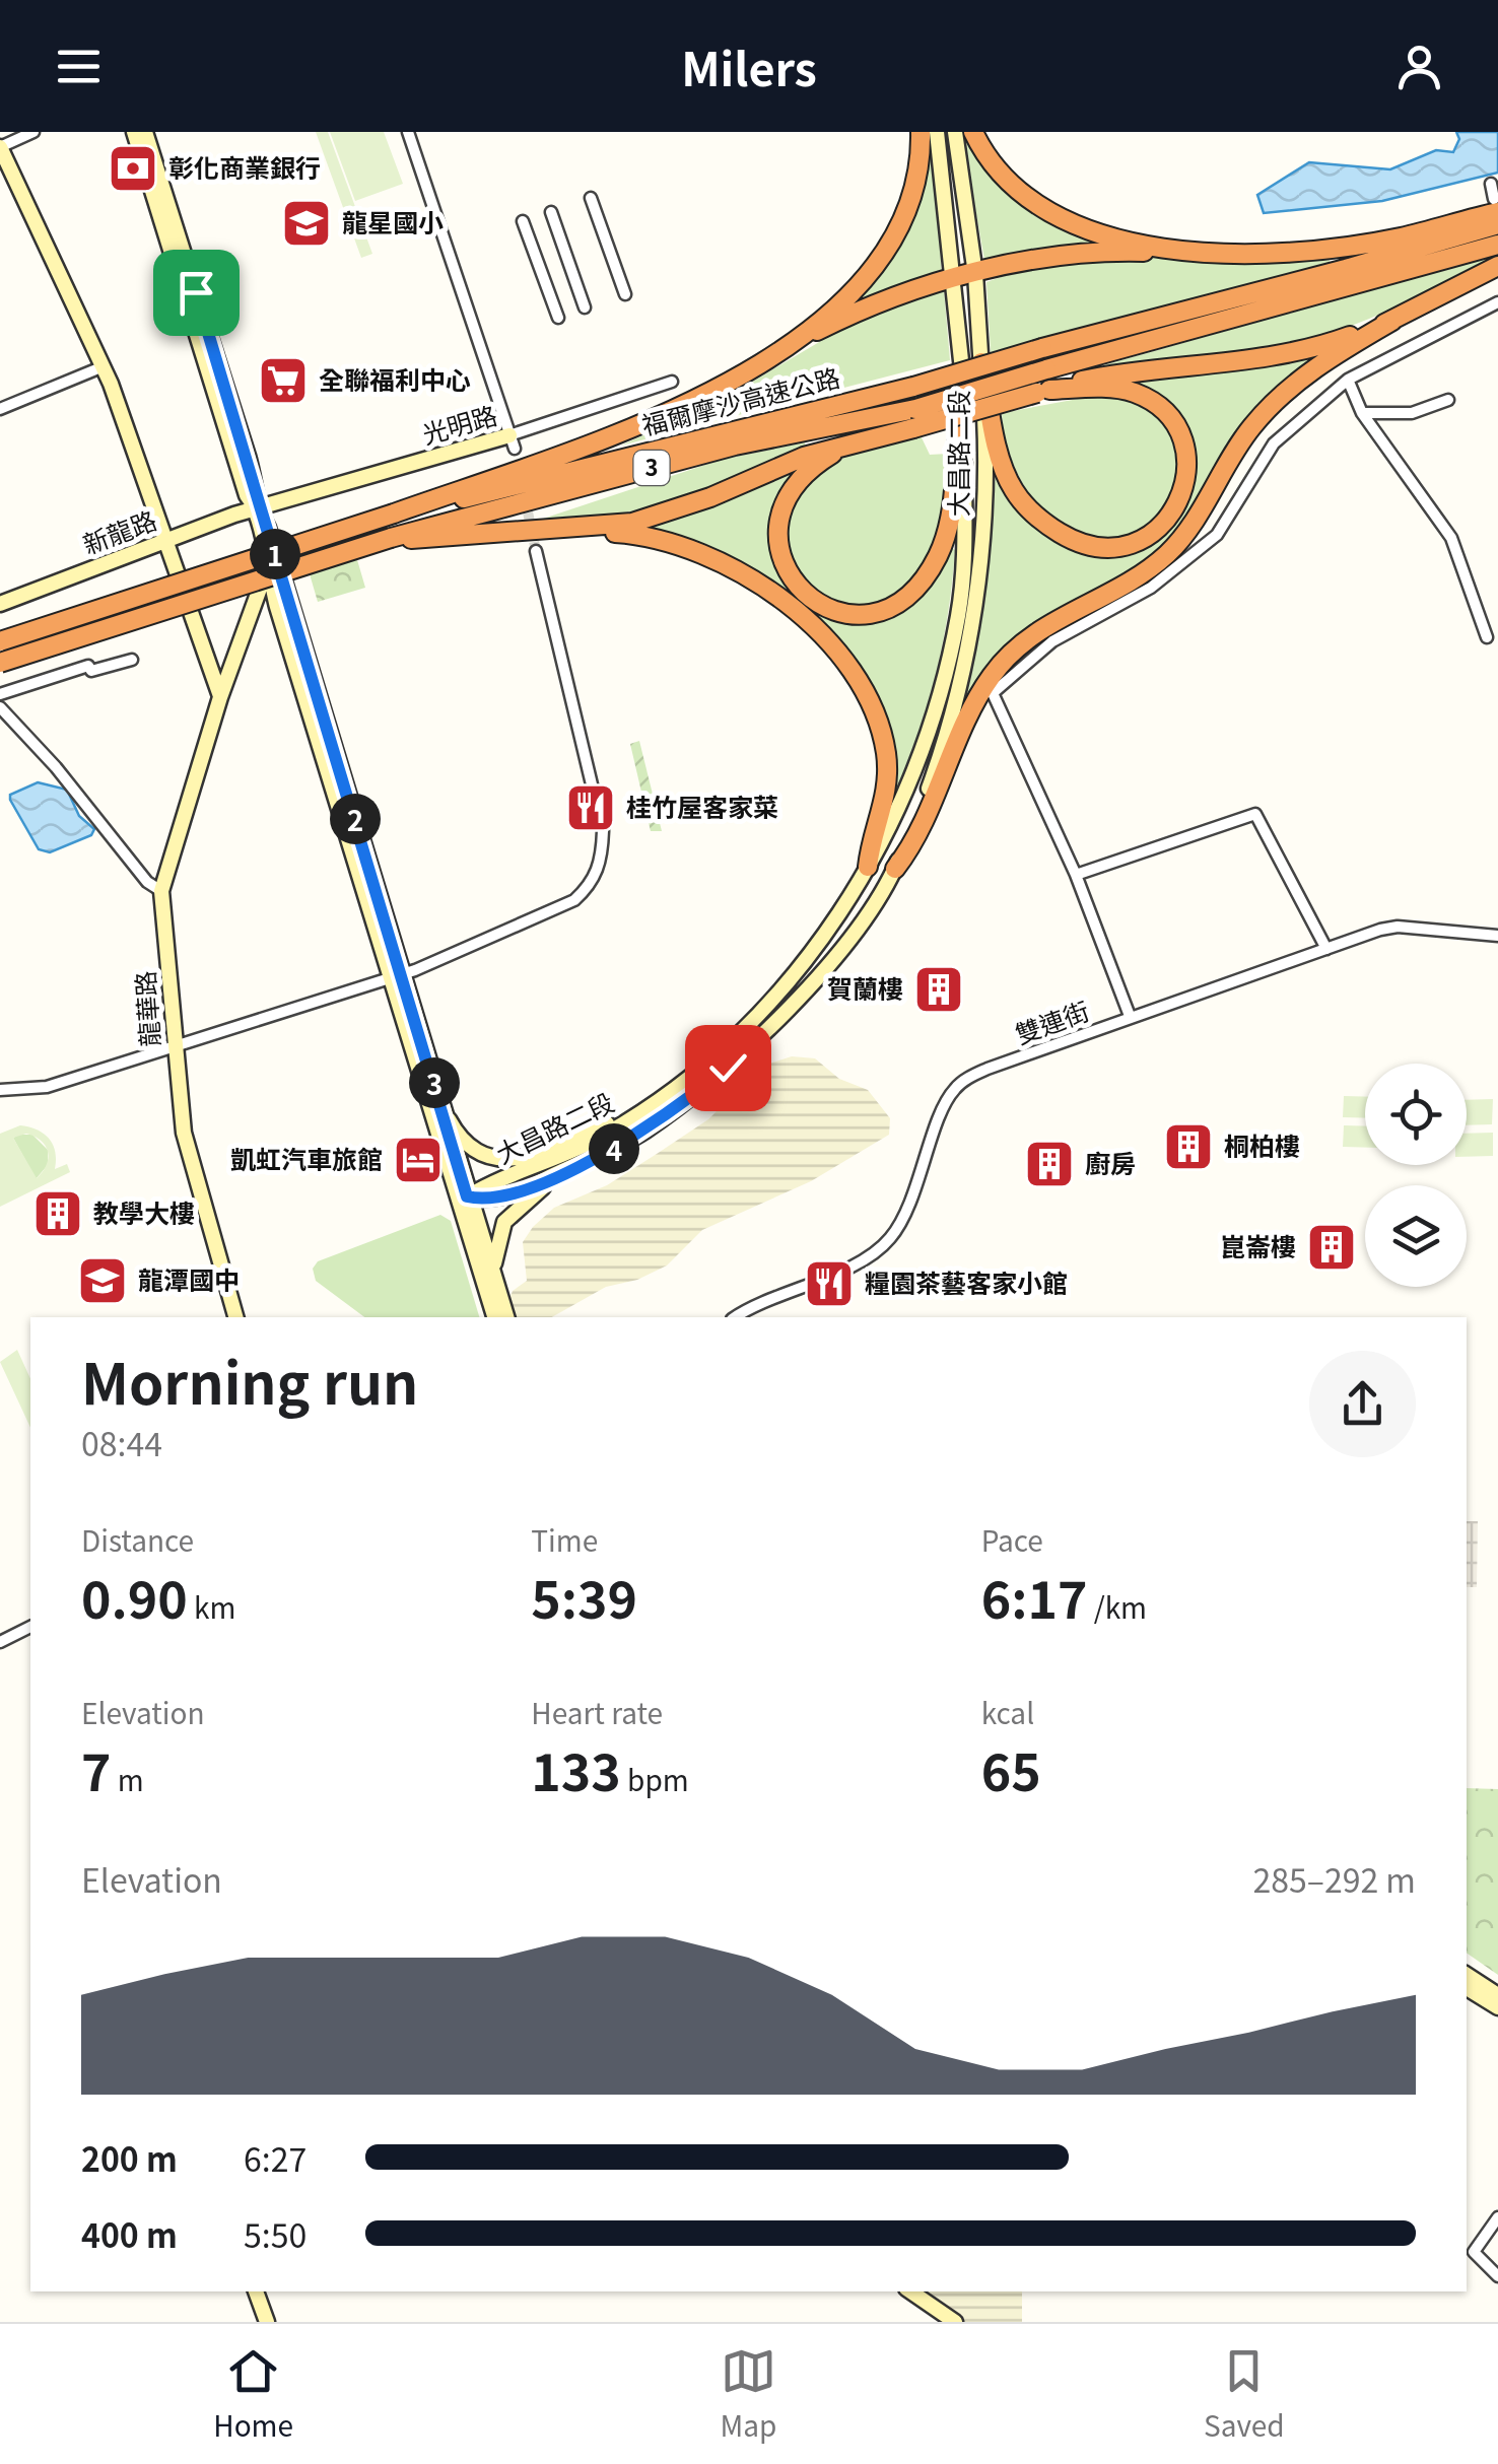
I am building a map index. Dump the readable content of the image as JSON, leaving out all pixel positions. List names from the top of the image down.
{
  "streets": {
    "highway": ["福爾摩沙高速公路", "3"],
    "main road": [
      "光明路",
      "大昌路二段",
      "新龍路",
      "龍華路"
    ],
    "street": ["雙連街"]
  },
  "crossings": [
    ["光明路", "新龍路"]
  ],
  "places": {
    "bank": ["彰化商業銀行"],
    "school or university": ["龍星國小", "龍潭國中"],
    "supermarket": ["全聯福利中心"],
    "restaurant": ["桂竹屋客家菜", "糧園茶藝客家小館"],
    "building": [
      "賀蘭樓",
      "桐柏樓",
      "廚房",
      "教學大樓",
      "崑崙樓"
    ],
    "hotel": ["凱虹汽車旅館"]
  },
  "page": {
    "header": "Milers",
    "pins": [
      "1",
      "2",
      "3",
      "4"
    ],
    "heading": ["Morning run", "08:44"],
    "stats": [
      ["Distance", "0.90 km"],
      ["Time", "5:39"],
      ["Pace", "6:17 /km"],
      ["Elevation", "7 m"],
      ["Heart rate", "133 bpm"],
      ["kcal", "65"]
    ],
    "chart": ["Elevation", "285–292 m"],
    "list": [
      {
        "name": "200 m",
        "note": "6:27"
      },
      {
        "name": "400 m",
        "note": "5:50"
      }
    ],
    "tabs": ["Home", "Map", "Saved"]
  }
}
